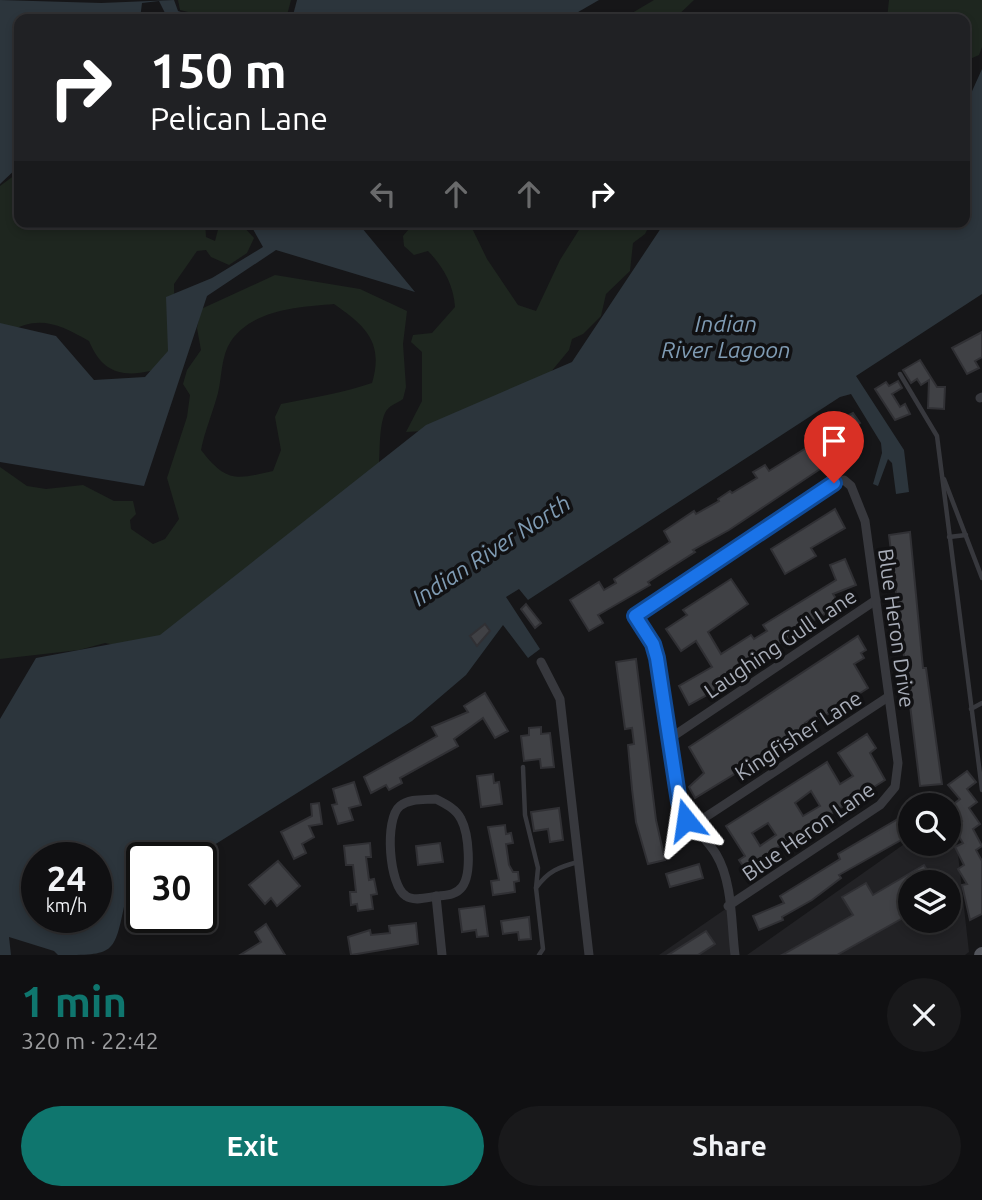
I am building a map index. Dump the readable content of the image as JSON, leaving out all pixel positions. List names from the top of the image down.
{
  "streets": {
    "street": [
      "Blue Heron Drive",
      "Laughing Gull Lane",
      "Kingfisher Lane",
      "Blue Heron Lane"
    ]
  },
  "crossings": [
    ["Blue Heron Drive", "Laughing Gull Lane"],
    ["Blue Heron Drive", "Kingfisher Lane"],
    ["Blue Heron Drive", "Blue Heron Lane"]
  ],
  "water": ["Indian River Lagoon", "Indian River North"],
  "page": {
    "turn": ["150 m", "Pelican Lane"],
    "speed": "24 km/h",
    "limit": "30",
    "heading": ["1 min", "320 m · 22:42"],
    "buttons": ["Exit", "Share"]
  }
}
